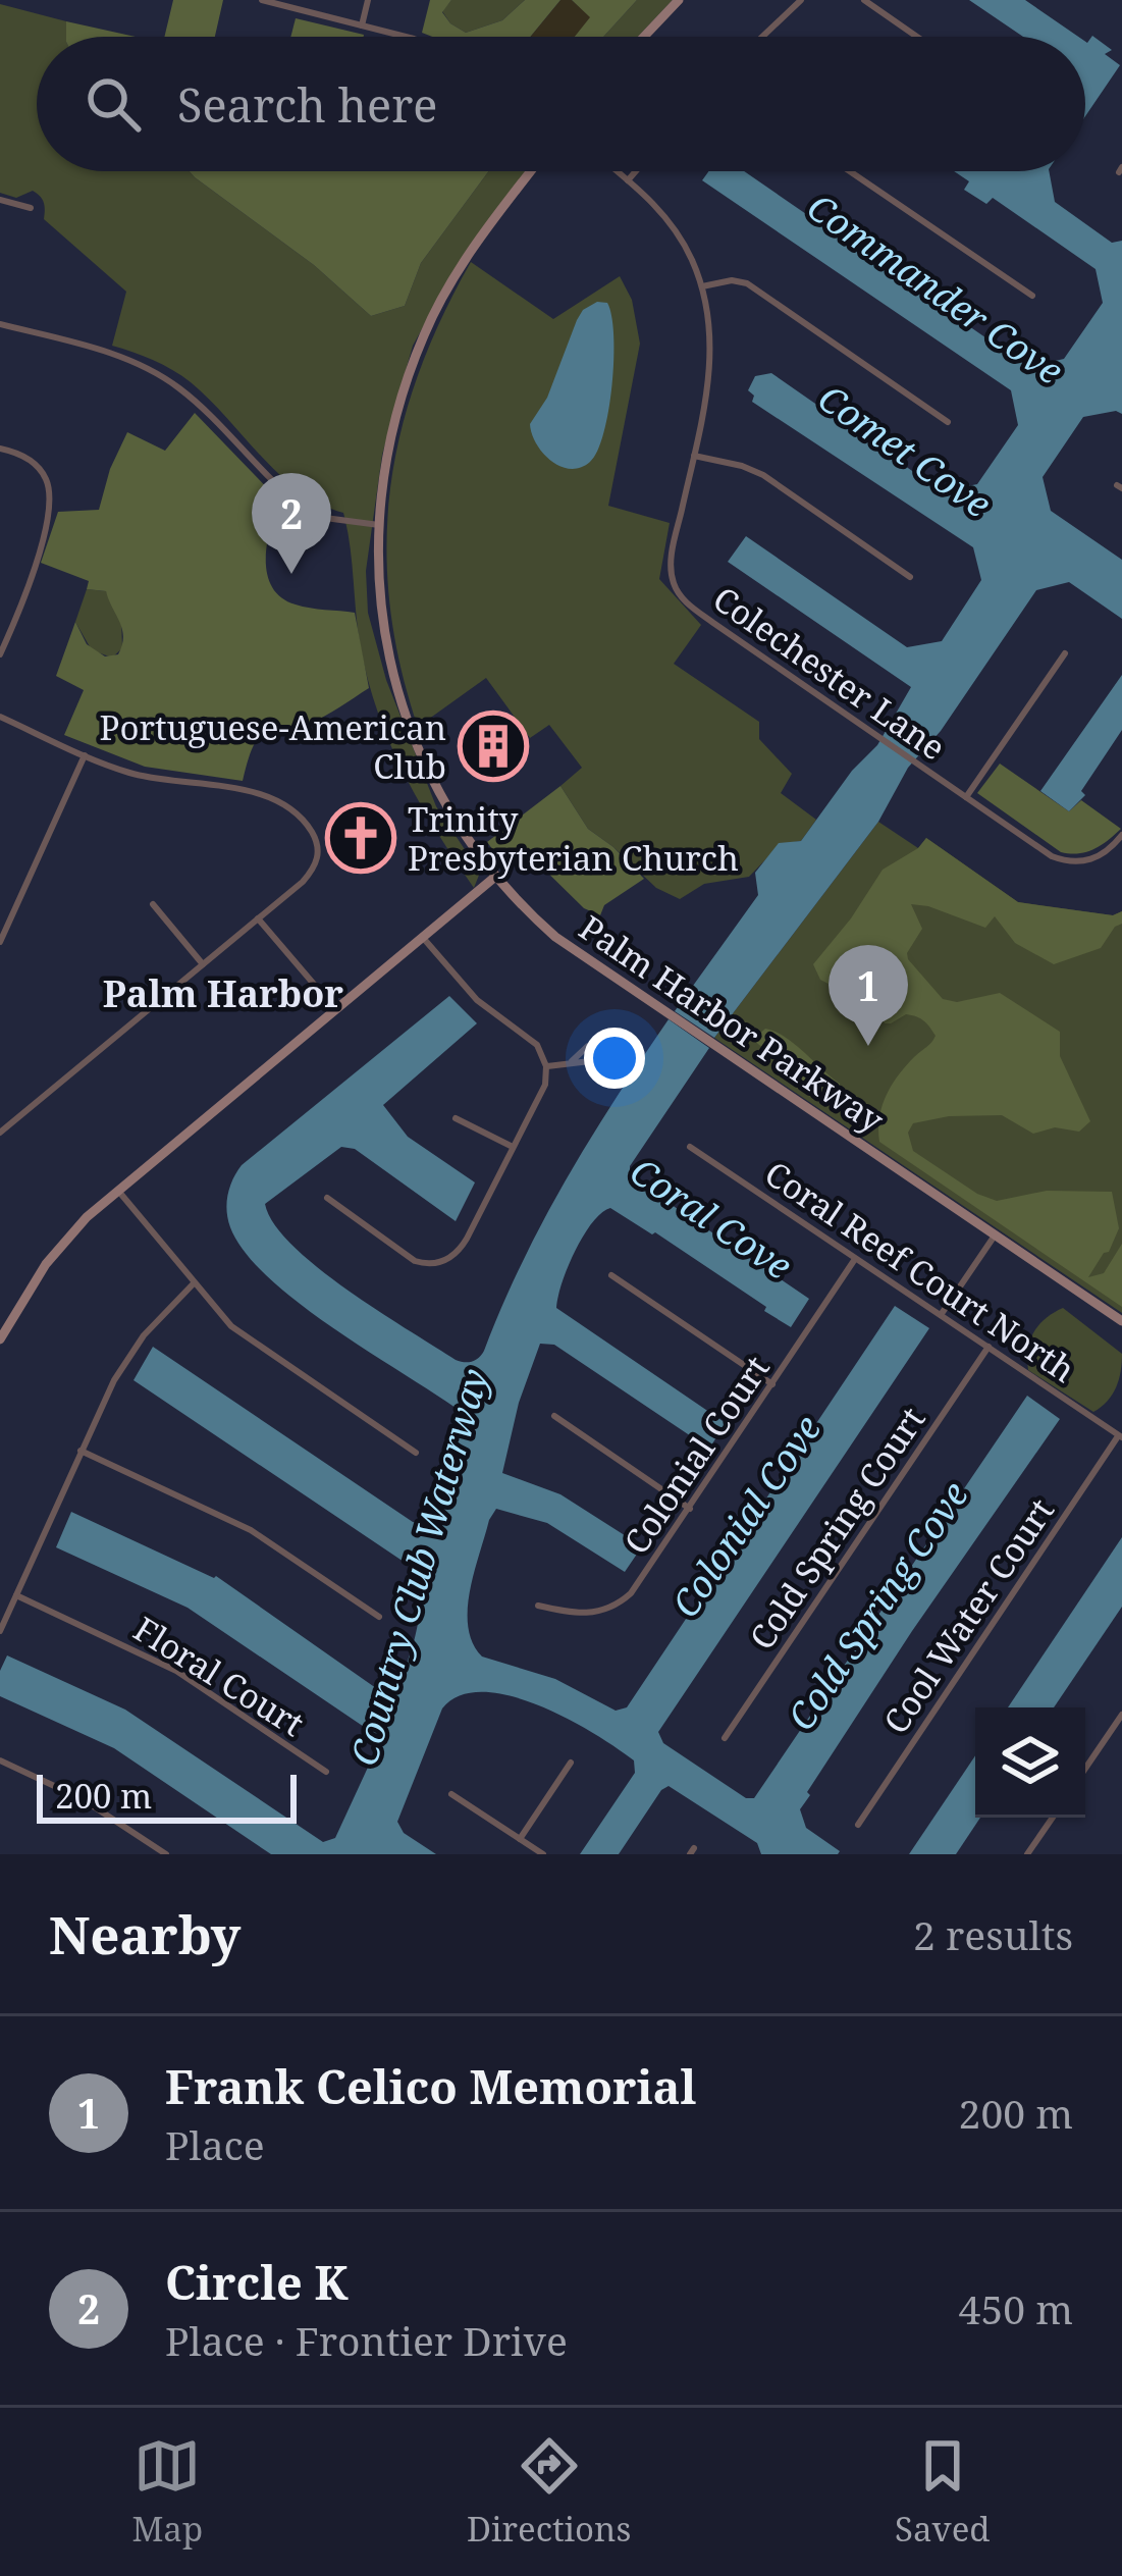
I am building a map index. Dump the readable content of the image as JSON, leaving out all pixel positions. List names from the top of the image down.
{
  "streets": {
    "street": [
      "Colechester Lane",
      "Palm Harbor Parkway",
      "Coral Reef Court North",
      "Colonial Court",
      "Cold Spring Court",
      "Cool Water Court",
      "Floral Court"
    ]
  },
  "crossings": [
    ["Coral Reef Court North", "Colonial Court"],
    ["Coral Reef Court North", "Cold Spring Court"],
    ["Coral Reef Court North", "Cool Water Court"]
  ],
  "districts": ["Palm Harbor"],
  "water": [
    "Commander Cove",
    "Comet Cove",
    "Coral Cove",
    "Colonial Cove",
    "Country Club Waterway",
    "Cold Spring Cove"
  ],
  "places": {
    "building": ["Portuguese-American Club"],
    "church": ["Trinity Presbyterian Church"]
  },
  "scale_bar": "200 m",
  "page": {
    "search": "Search here",
    "pins": ["2", "1"],
    "scale": "200 m",
    "heading": ["Nearby", "2 results"],
    "list": [
      {
        "mark": "1",
        "name": "Frank Celico Memorial",
        "note": "Place",
        "value": "200 m"
      },
      {
        "mark": "2",
        "name": "Circle K",
        "note": "Place · Frontier Drive",
        "value": "450 m"
      }
    ],
    "nav": ["Map", "Directions", "Saved"]
  }
}
